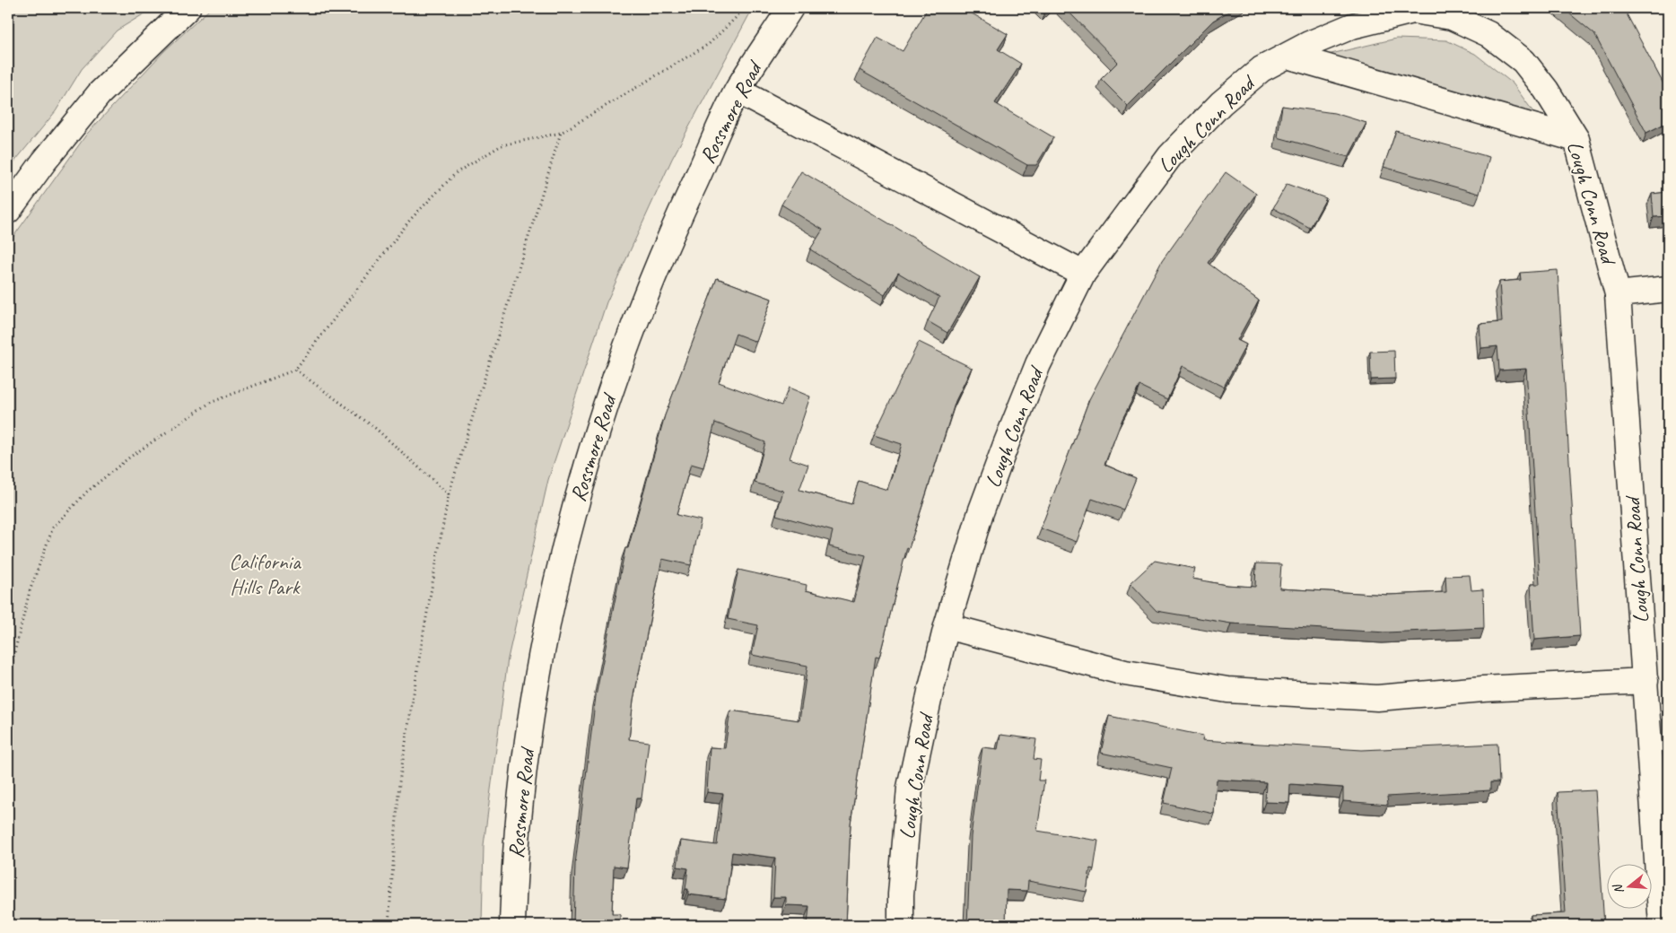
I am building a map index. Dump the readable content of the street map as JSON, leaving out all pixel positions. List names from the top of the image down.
{
  "streets": {
    "street": ["Rossmore Road", "Lough Conn Road"]
  },
  "parks": ["California Hills Park"],
  "north": "left"
}
